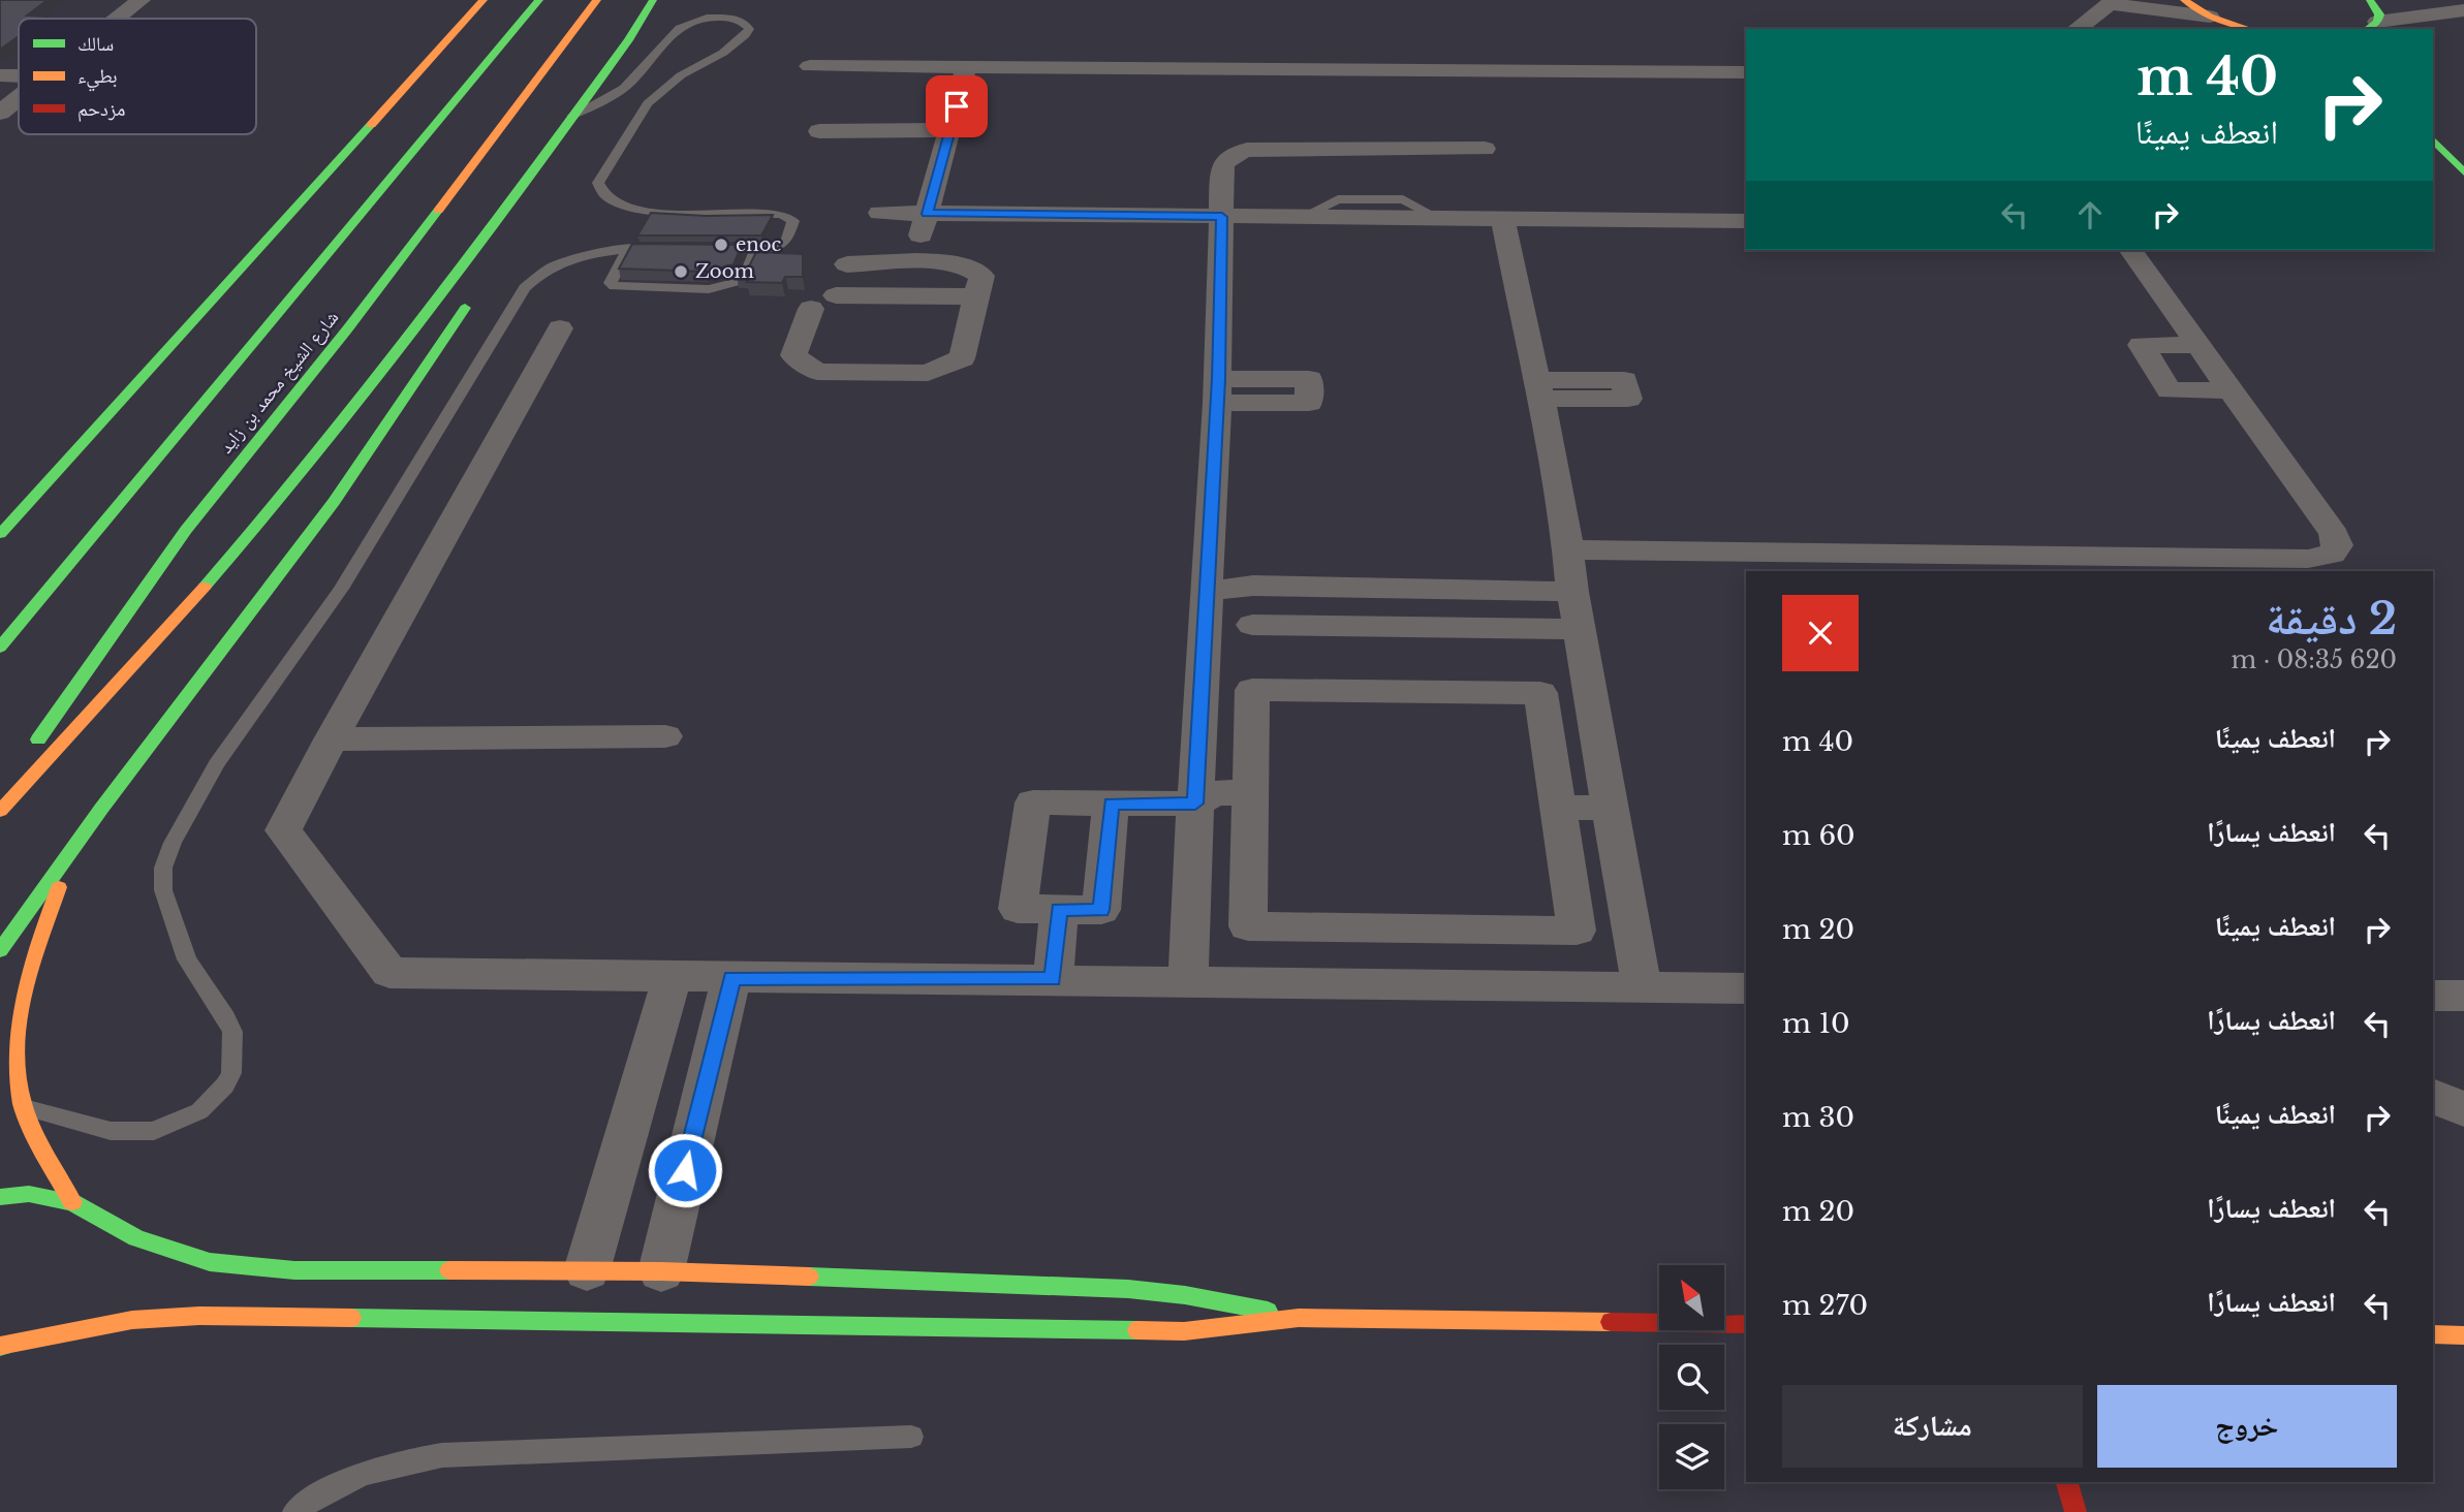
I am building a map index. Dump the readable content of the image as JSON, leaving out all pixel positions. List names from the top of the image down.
{
  "streets": {
    "main road": ["شارع الشيخ محمد بن زايد"]
  },
  "places": ["enoc", "Zoom"],
  "legend": ["سالك", "بطيء", "مزدحم"],
  "north": "top left",
  "page": {
    "turn": ["40 m", "انعطف يمينًا"],
    "heading": ["2 دقيقة", "620 m · 08:35"],
    "list": [
      {
        "name": "انعطف يمينًا",
        "value": "40 m"
      },
      {
        "name": "انعطف يسارًا",
        "value": "60 m"
      },
      {
        "name": "انعطف يمينًا",
        "value": "20 m"
      },
      {
        "name": "انعطف يسارًا",
        "value": "10 m"
      },
      {
        "name": "انعطف يمينًا",
        "value": "30 m"
      },
      {
        "name": "انعطف يسارًا",
        "value": "20 m"
      },
      {
        "name": "انعطف يسارًا",
        "value": "270 m"
      }
    ],
    "buttons": ["خروج", "مشاركة"]
  }
}
